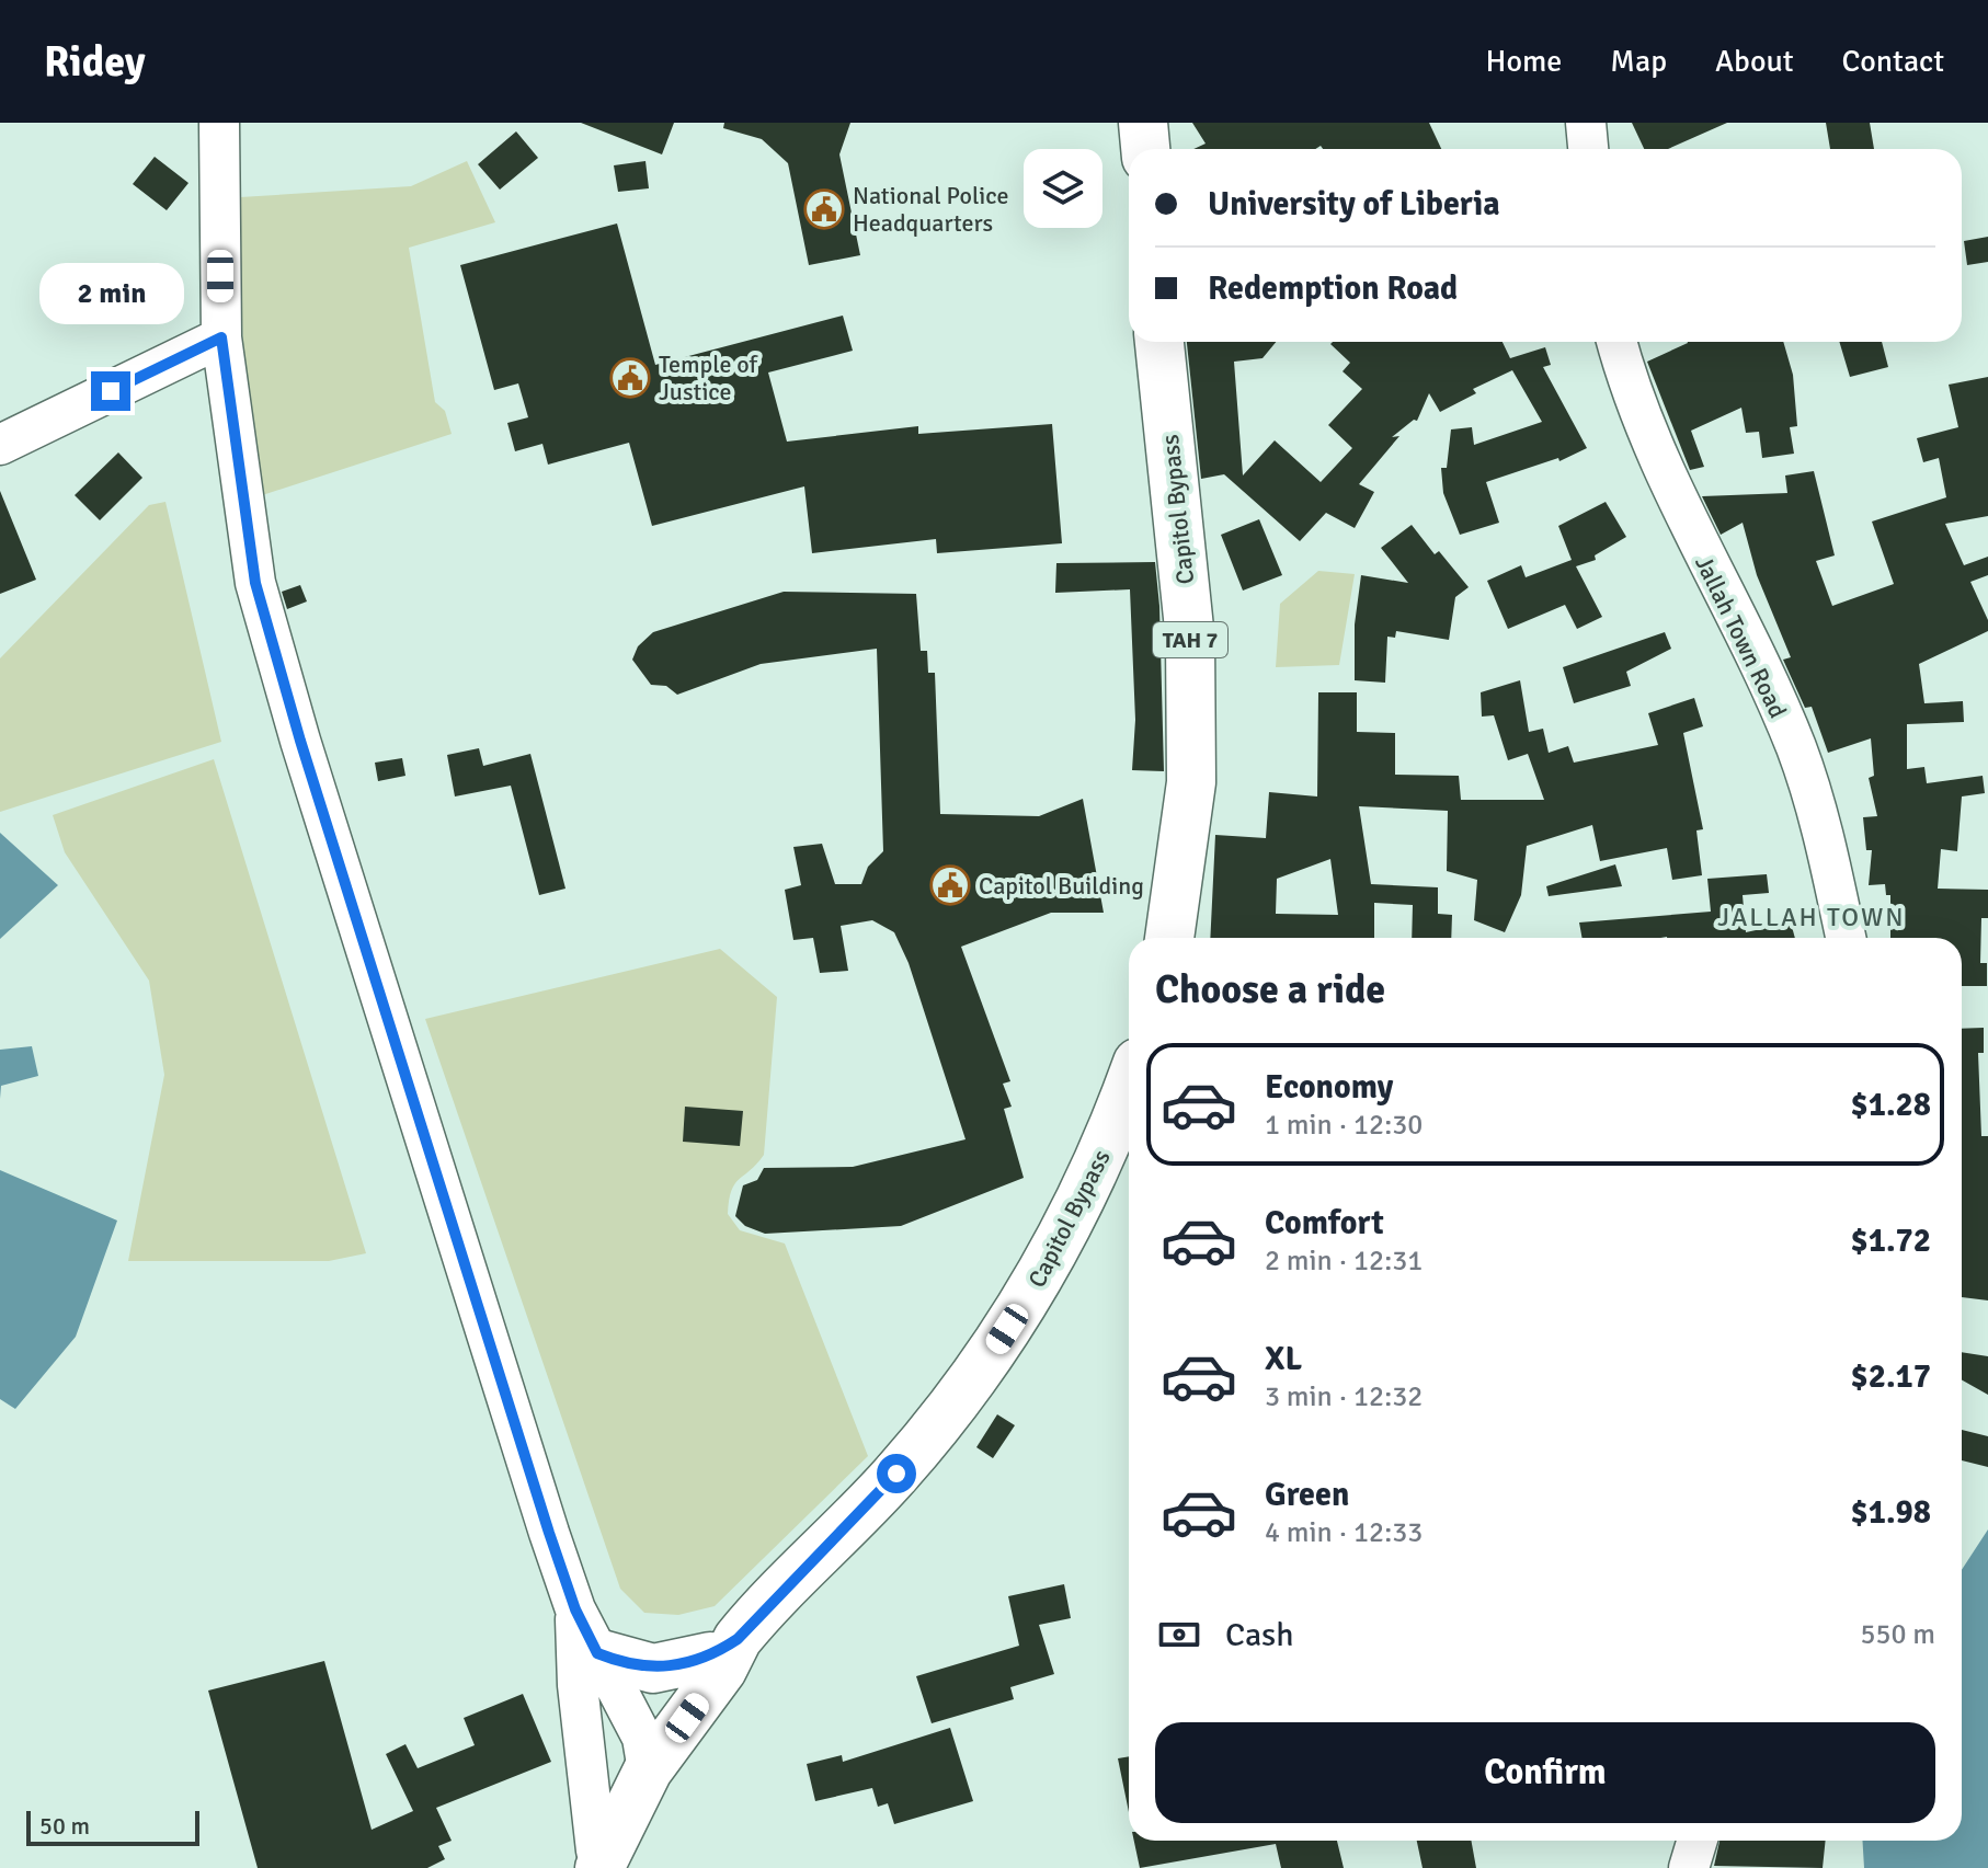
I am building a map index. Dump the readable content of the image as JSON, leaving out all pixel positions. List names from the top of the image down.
{
  "streets": {
    "highway": ["Capitol Bypass", "TAH 7"],
    "main road": ["Jallah Town Road"]
  },
  "districts": ["JALLAH TOWN"],
  "places": {
    "public building": ["National Police Headquarters", "Temple of Justice", "Capitol Building"]
  },
  "scale_bar": "50 m",
  "page": {
    "header": "Ridey",
    "nav": [
      "Home",
      "Map",
      "About",
      "Contact"
    ],
    "banner": ["University of Liberia", "Redemption Road"],
    "bubble": "2 min",
    "heading": "Choose a ride",
    "list": [
      {
        "name": "Economy",
        "note": "1 min · 12:30",
        "value": "$1.28"
      },
      {
        "name": "Comfort",
        "note": "2 min · 12:31",
        "value": "$1.72"
      },
      {
        "name": "XL",
        "note": "3 min · 12:32",
        "value": "$2.17"
      },
      {
        "name": "Green",
        "note": "4 min · 12:33",
        "value": "$1.98"
      }
    ],
    "pay": ["Cash", "550 m"],
    "buttons": "Confirm",
    "scale": "50 m"
  }
}
